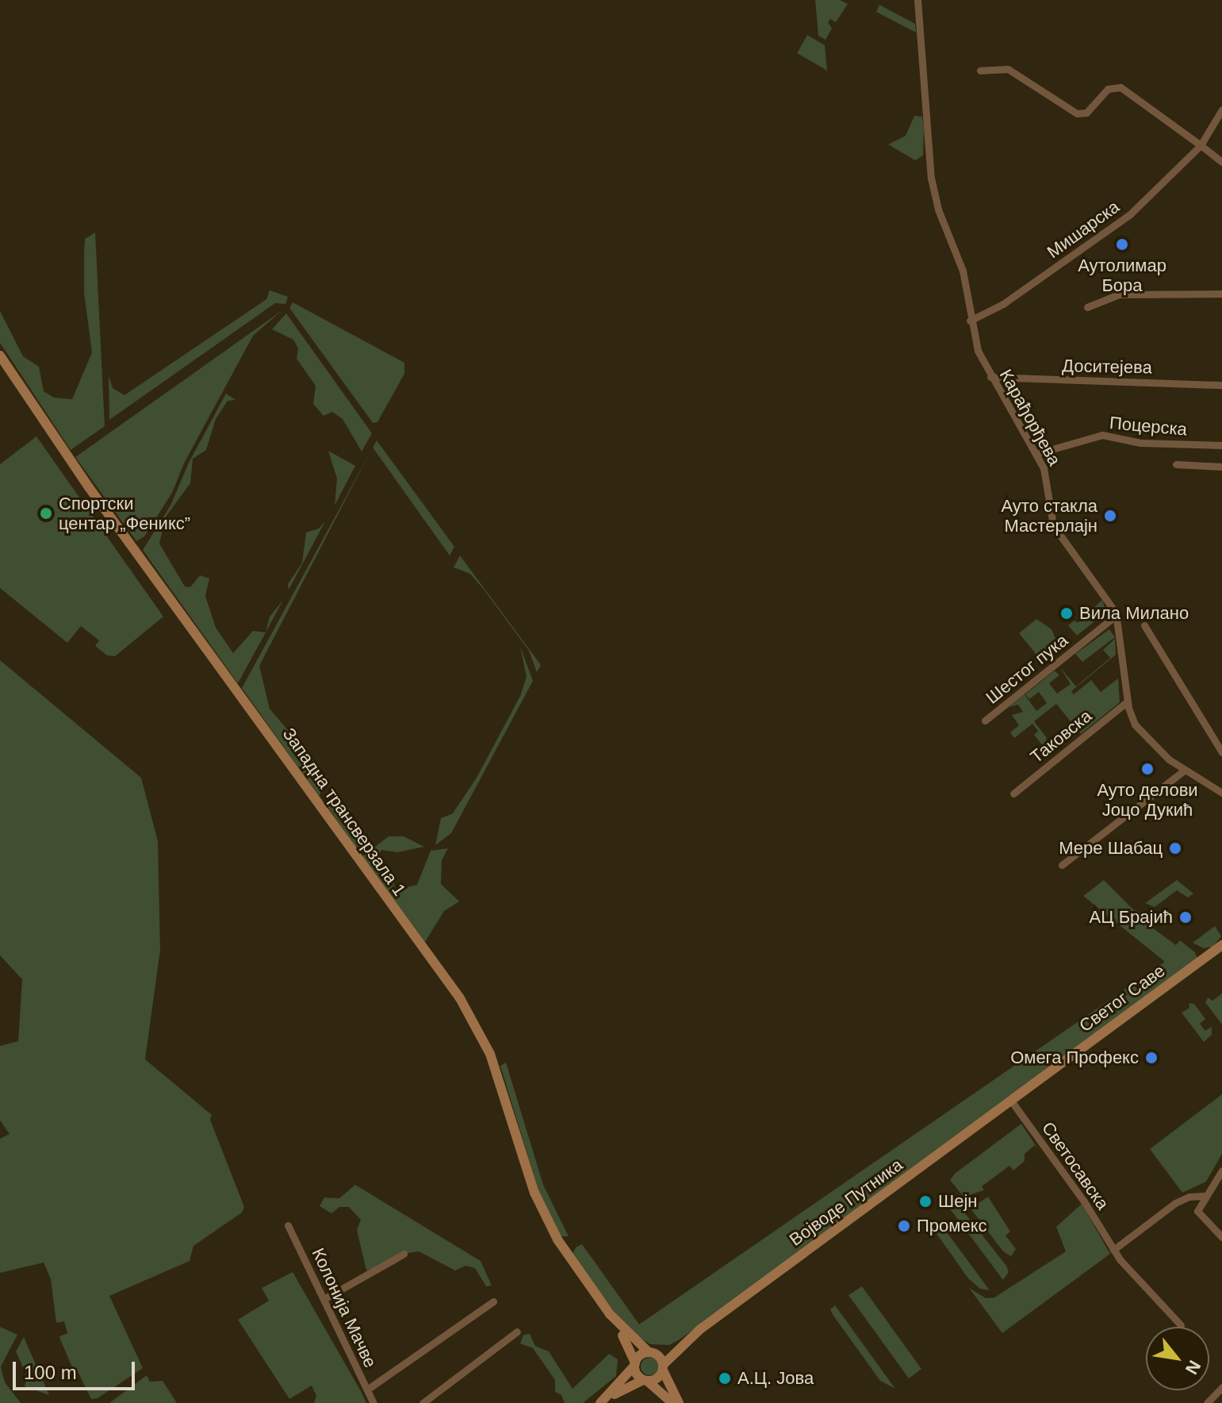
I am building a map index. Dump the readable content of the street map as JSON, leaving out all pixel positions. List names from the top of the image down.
{
  "streets": {
    "main road": ["Западна трансверзала 1", "Светог Саве", "Војводе Путника"],
    "street": [
      "Мишарска",
      "Доситејева",
      "Карађорђева",
      "Поцерска",
      "Шестог пука",
      "Таковска",
      "Светосавска",
      "Колонија Мачве"
    ]
  },
  "crossings": [
    ["Мишарска", "Карађорђева"],
    ["Доситејева", "Карађорђева"],
    ["Карађорђева", "Поцерска"],
    ["Карађорђева", "Шестог пука"],
    ["Карађорђева", "Таковска"],
    ["Западна трансверзала 1", "Војводе Путника"],
    ["Светог Саве", "Светосавска"],
    ["Светог Саве", "Војводе Путника"],
    ["Светосавска", "Војводе Путника"]
  ],
  "places": [
    "Аутолимар Бора",
    "Спортски центар „Феникс”",
    "Ауто стакла Мастерлајн",
    "Вила Милано",
    "Ауто делови Јоцо Дукић",
    "Мере Шабац",
    "АЦ Брајић",
    "Омега Профекс",
    "Шејн",
    "Промекс",
    "А.Ц. Јова"
  ],
  "scale_bar": "100 m",
  "north": "bottom right"
}
